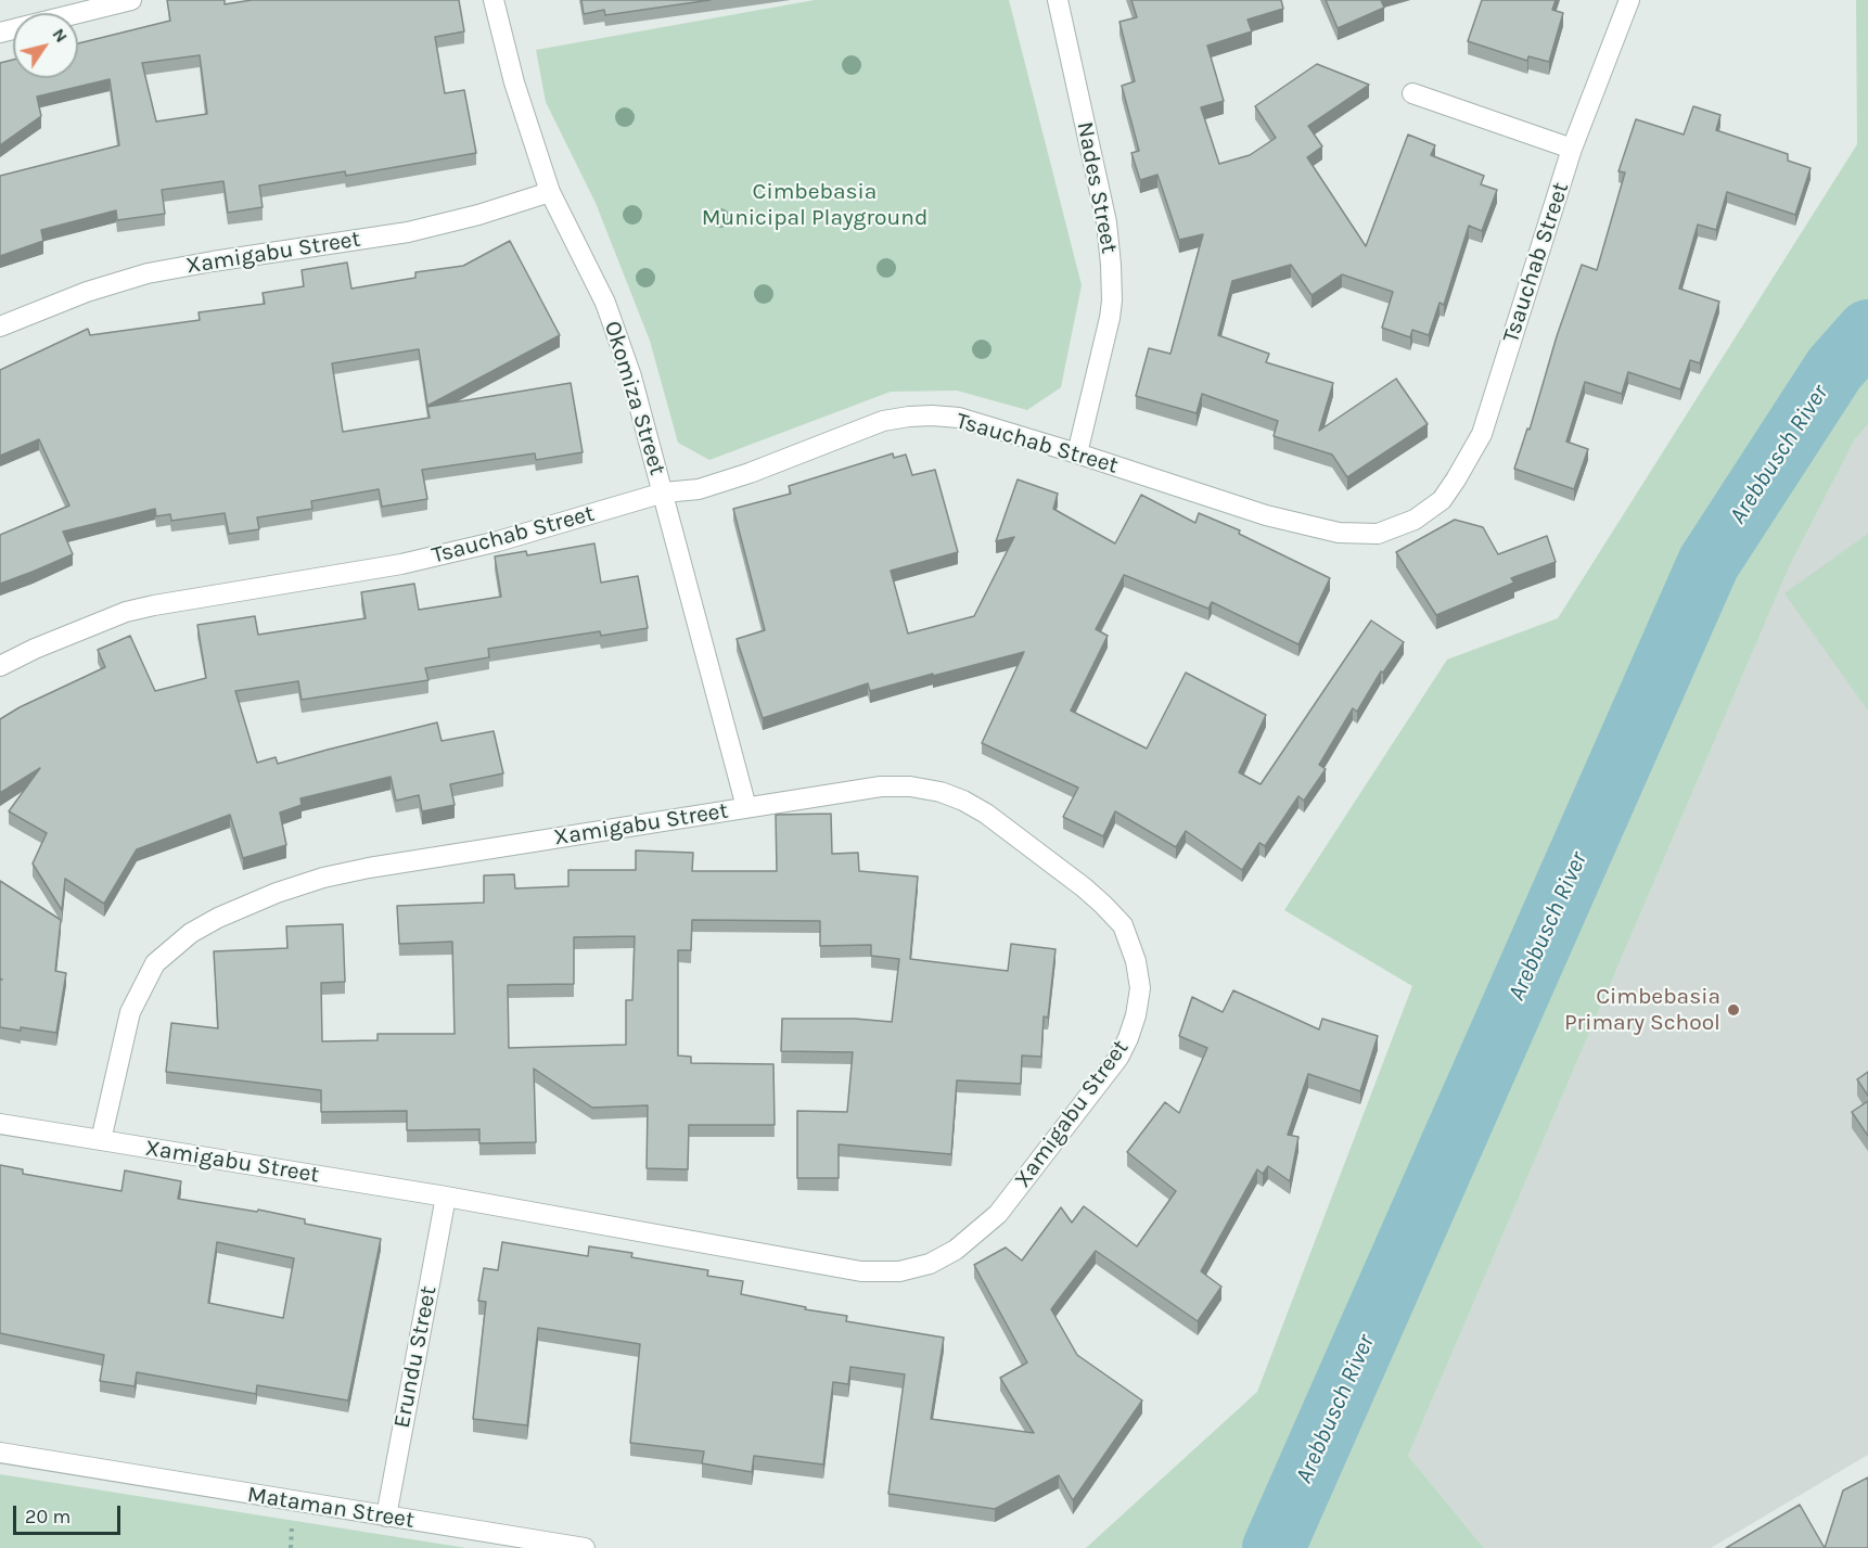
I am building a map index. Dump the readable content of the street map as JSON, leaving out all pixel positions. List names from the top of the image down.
{
  "streets": {
    "street": [
      "Nades Street",
      "Xamigabu Street",
      "Tsauchab Street",
      "Okomiza Street",
      "Erundu Street",
      "Mataman Street"
    ]
  },
  "crossings": [
    ["Nades Street", "Tsauchab Street"],
    ["Xamigabu Street", "Okomiza Street"],
    ["Xamigabu Street", "Erundu Street"],
    ["Tsauchab Street", "Okomiza Street"],
    ["Erundu Street", "Mataman Street"]
  ],
  "water": ["Arebbusch River"],
  "parks": ["Cimbebasia Municipal Playground"],
  "places": ["Cimbebasia Primary School"],
  "scale_bar": "20 m",
  "north": "top right"
}
